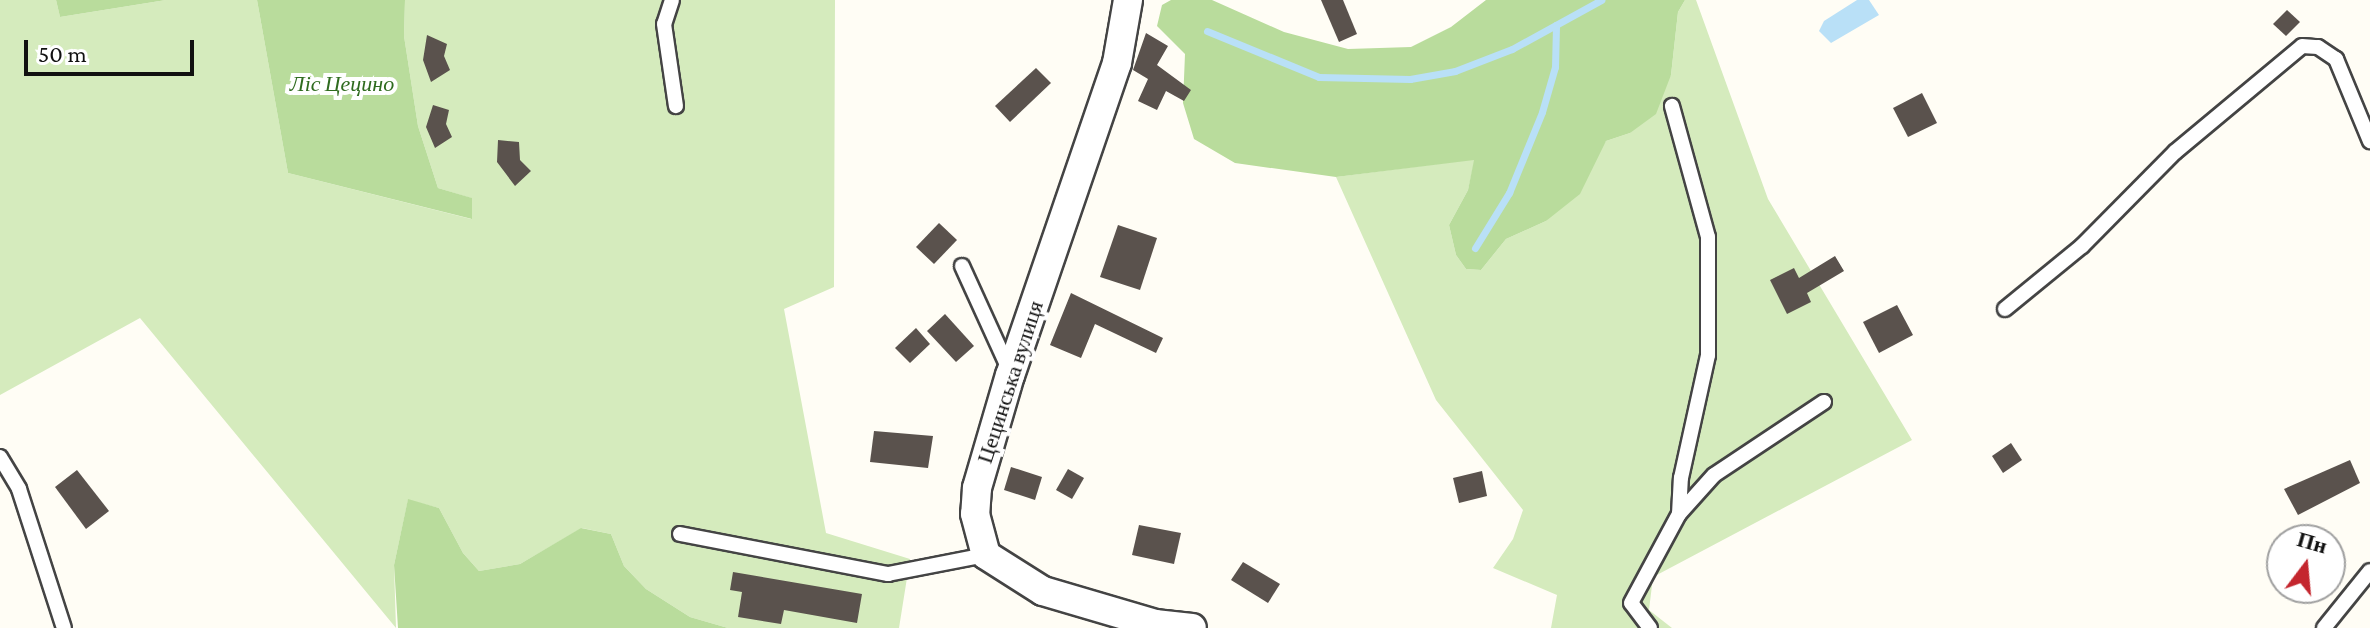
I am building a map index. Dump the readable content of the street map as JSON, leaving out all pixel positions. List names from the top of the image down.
{
  "streets": {
    "street": ["Цецинська вулиця"]
  },
  "parks": ["Ліс Цецино"],
  "scale_bar": "50 m",
  "north": "top"
}
